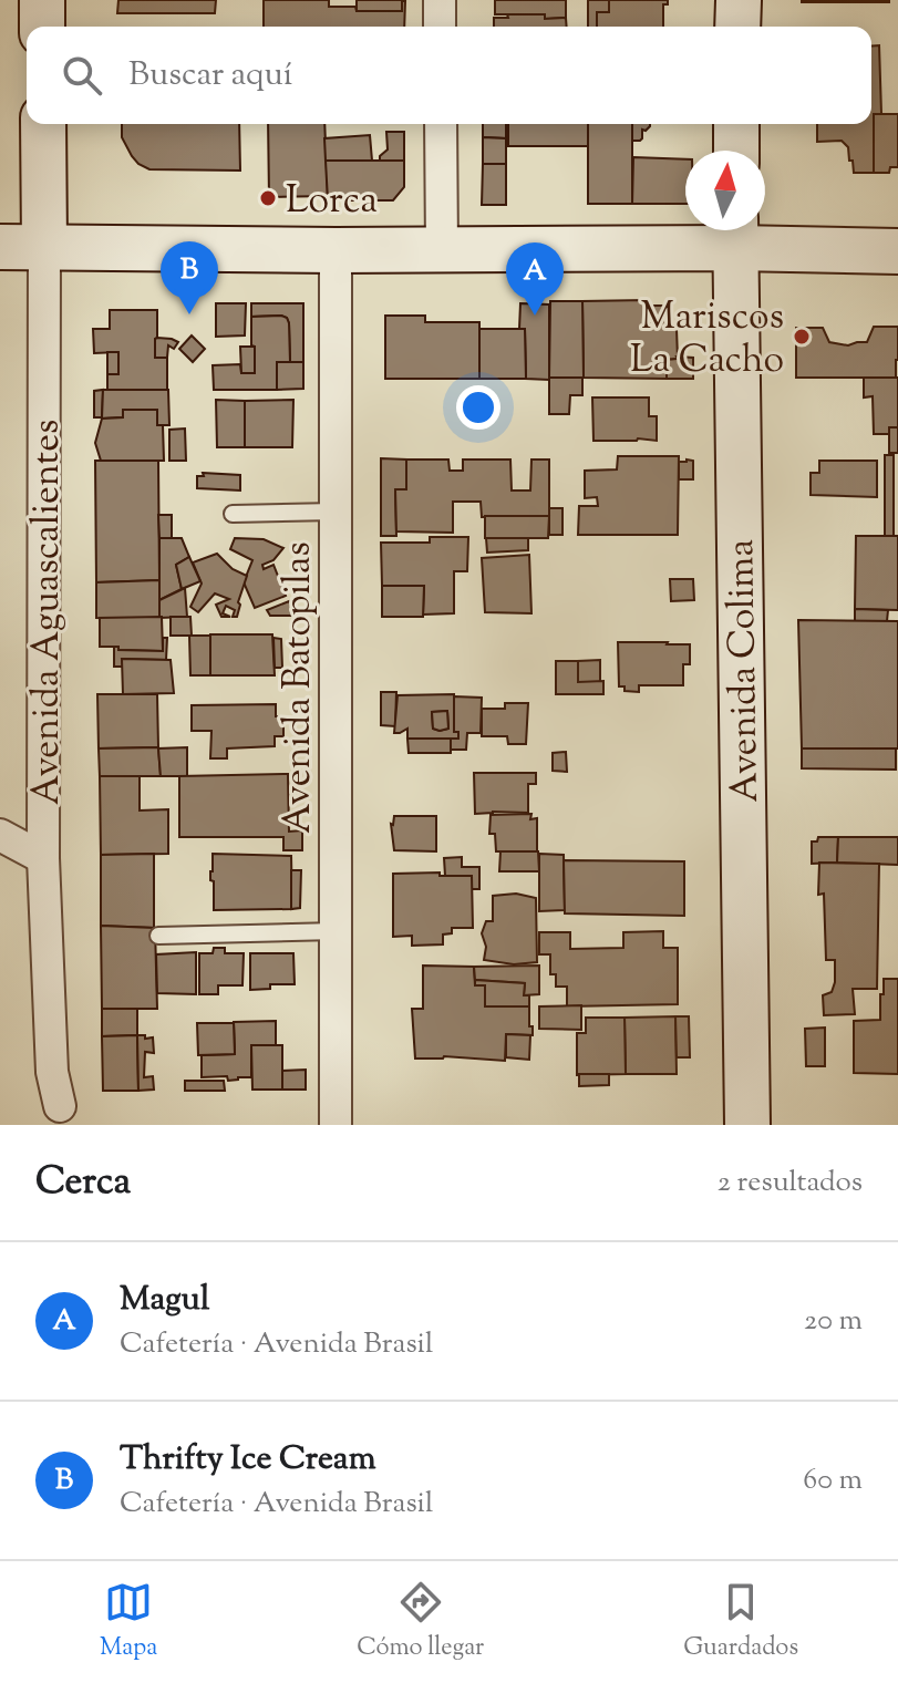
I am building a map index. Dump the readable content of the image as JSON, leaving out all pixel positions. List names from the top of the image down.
{
  "streets": {
    "main road": ["Avenida Aguascalientes", "Avenida Colima"],
    "street": ["Avenida Batopilas"]
  },
  "places": ["Lorca", "Mariscos La Cacho"],
  "north": "top",
  "page": {
    "search": "Buscar aquí",
    "pins": ["B", "A"],
    "heading": ["Cerca", "2 resultados"],
    "list": [
      {
        "mark": "A",
        "name": "Magul",
        "note": "Cafetería · Avenida Brasil",
        "value": "20 m"
      },
      {
        "mark": "B",
        "name": "Thrifty Ice Cream",
        "note": "Cafetería · Avenida Brasil",
        "value": "60 m"
      }
    ],
    "nav": ["Mapa", "Cómo llegar", "Guardados"]
  }
}
